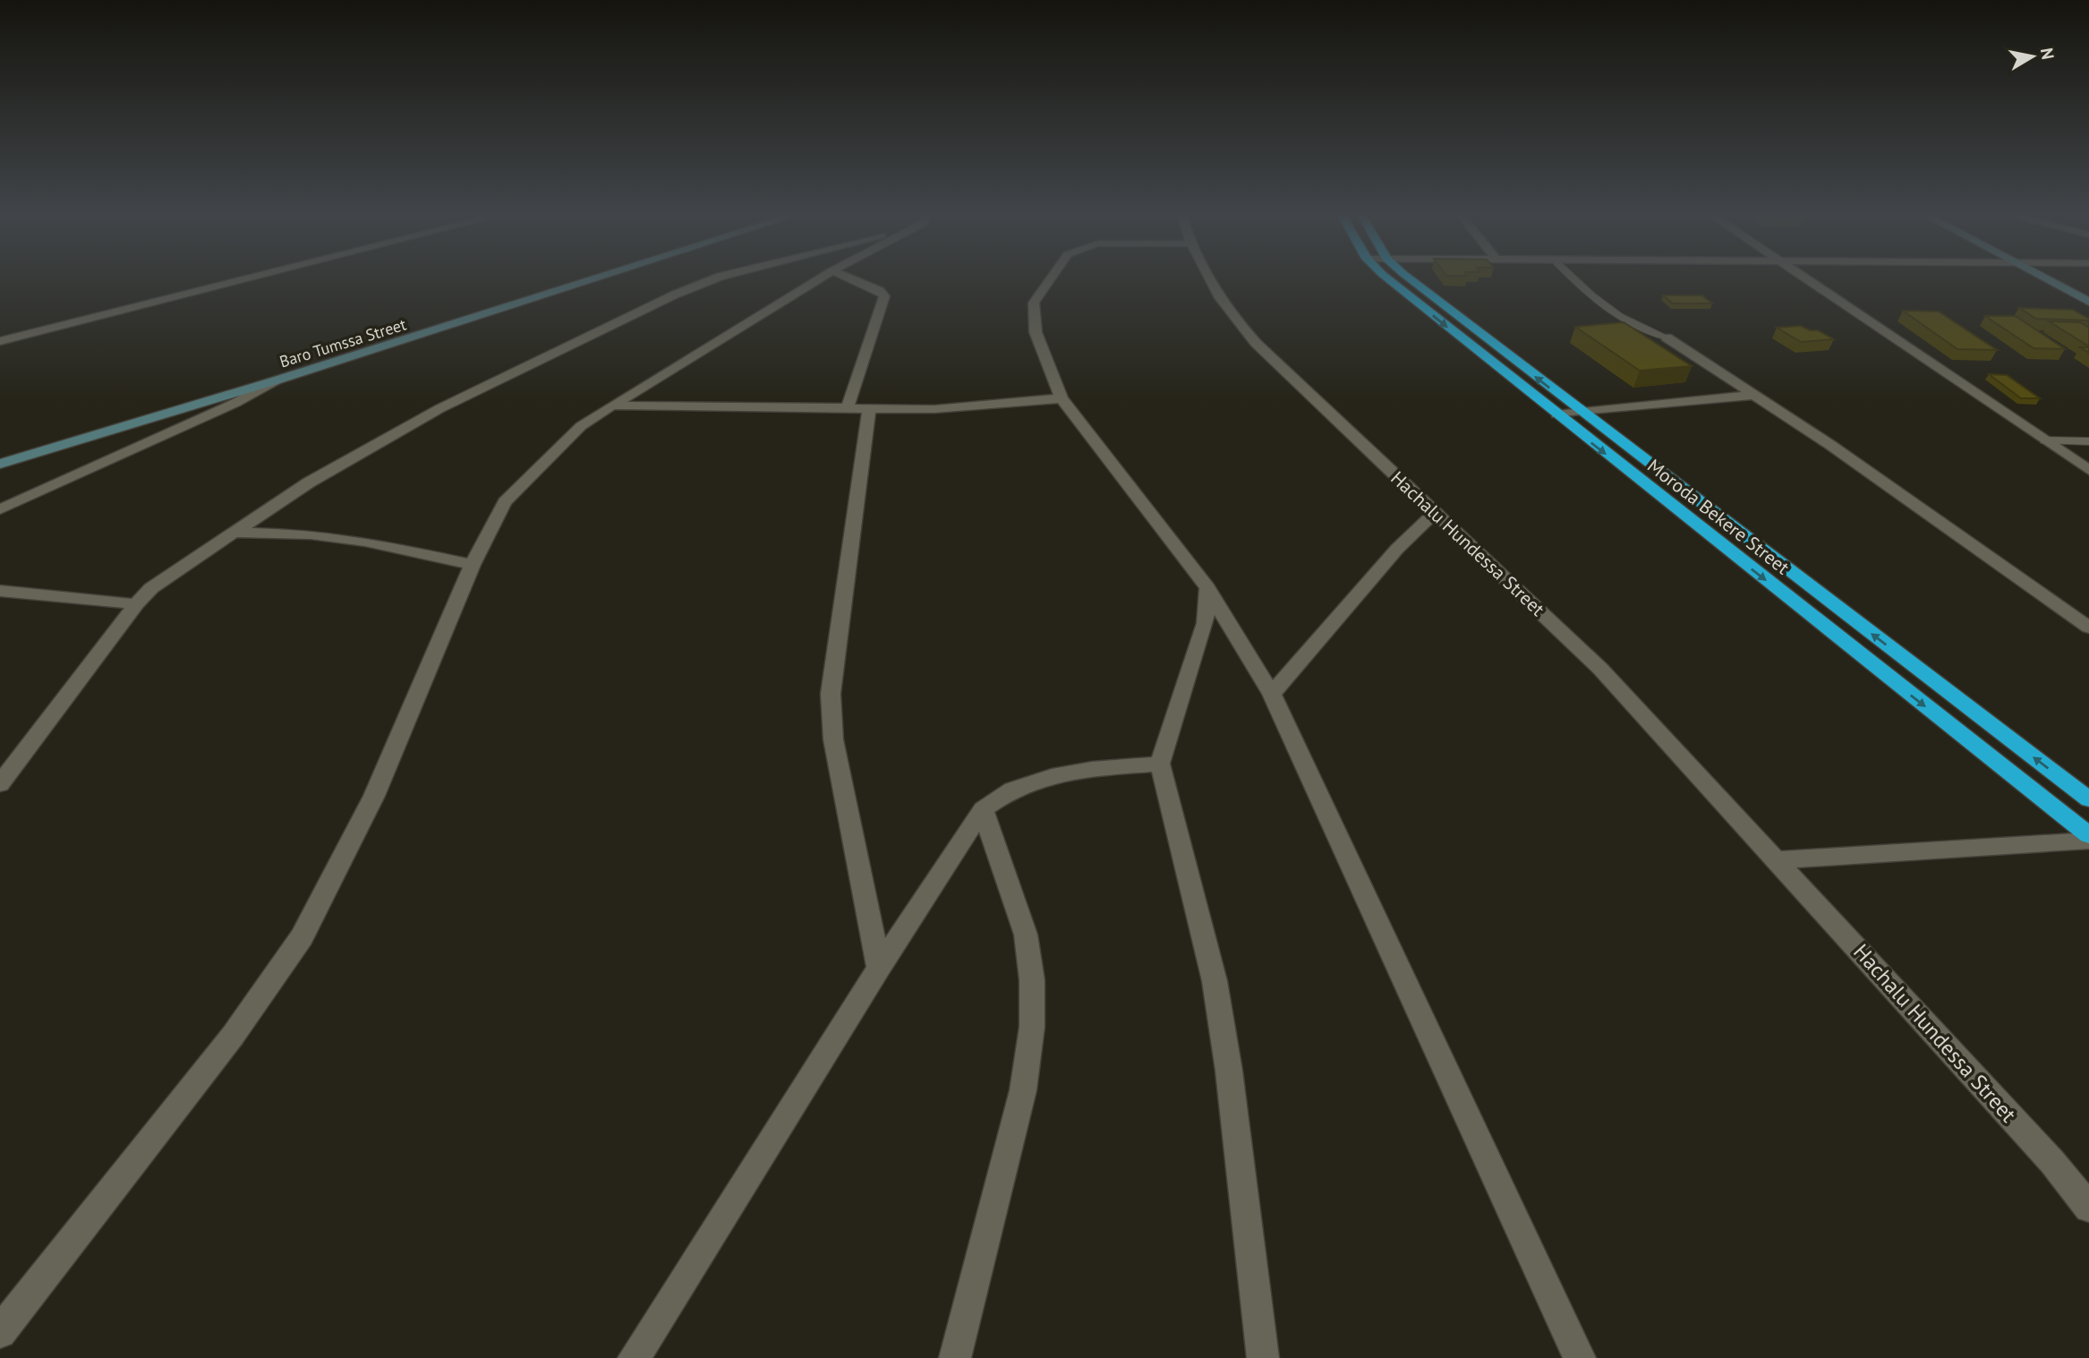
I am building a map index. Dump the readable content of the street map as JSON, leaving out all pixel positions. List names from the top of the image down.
{
  "streets": {
    "highway": ["Moroda Bekere Street"],
    "street": ["Baro Tumssa Street", "Hachalu Hundessa Street"]
  },
  "north": "right"
}
